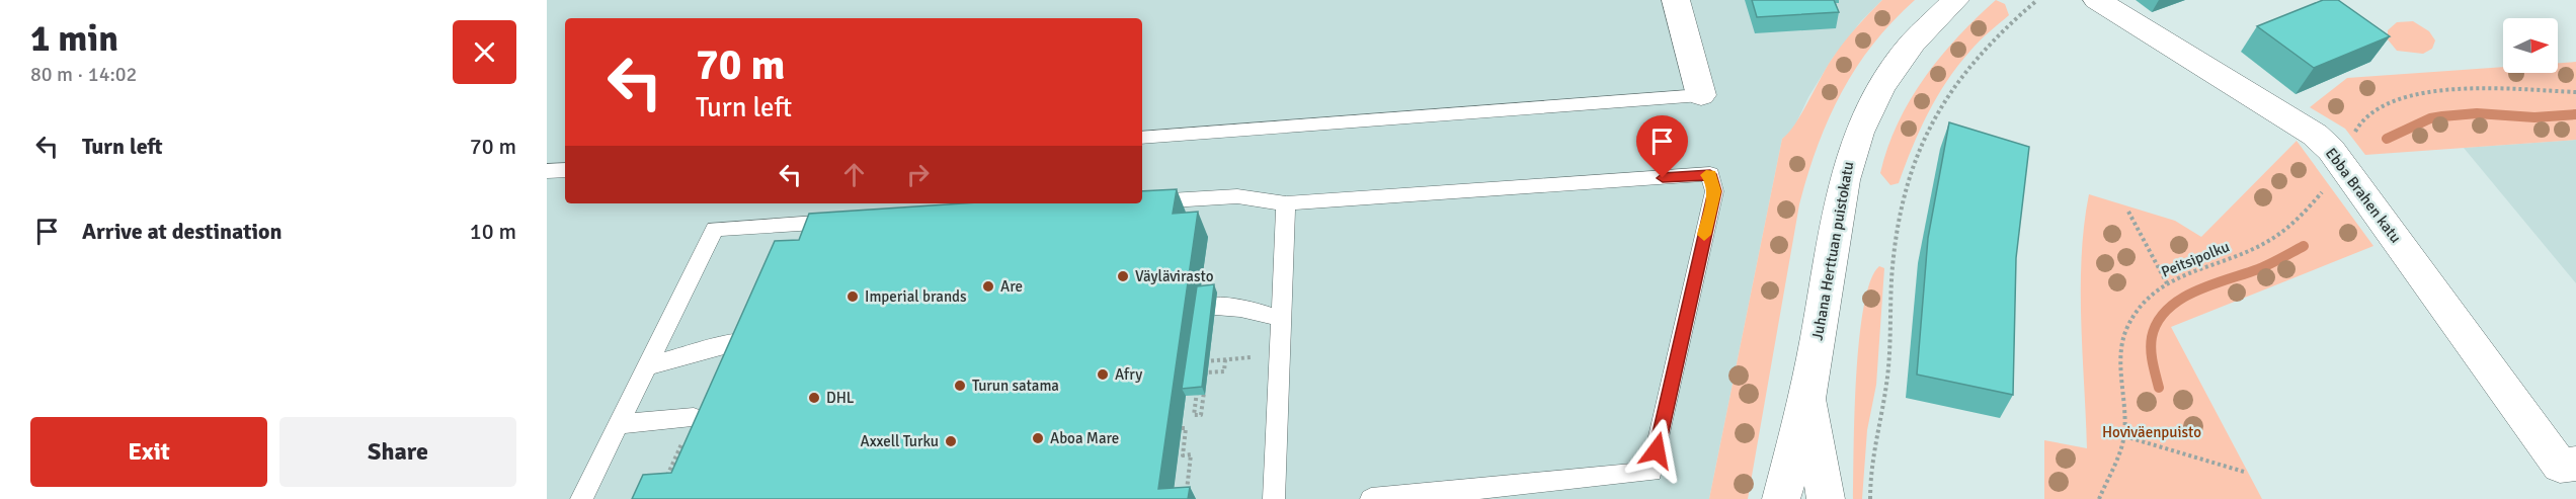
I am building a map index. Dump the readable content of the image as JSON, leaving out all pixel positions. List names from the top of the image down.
{
  "streets": {
    "street": ["Ebba Brahen katu", "Juhana Herttuan puistokatu"],
    "path": ["Peitsipolku"]
  },
  "parks": ["Hoviväenpuisto"],
  "places": [
    "Väylävirasto",
    "Are",
    "Imperial brands",
    "Afry",
    "Turun satama",
    "DHL",
    "Aboa Mare",
    "Axxell Turku"
  ],
  "north": "right",
  "page": {
    "heading": ["1 min", "80 m · 14:02"],
    "turn": ["70 m", "Turn left"],
    "list": [
      {
        "name": "Turn left",
        "value": "70 m"
      },
      {
        "name": "Arrive at destination",
        "value": "10 m"
      }
    ],
    "buttons": ["Exit", "Share"]
  }
}
